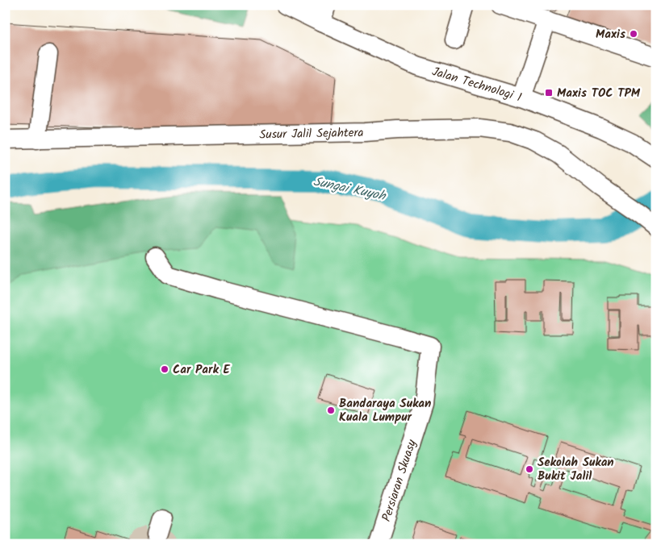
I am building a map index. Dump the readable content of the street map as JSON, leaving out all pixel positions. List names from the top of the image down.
{
  "streets": {
    "street": ["Jalan Technologi 1", "Susur Jalil Sejahtera", "Persiaran Skuasy"]
  },
  "water": ["Sungai Kuyoh"],
  "places": {
    "other": [
      "Maxis",
      "Car Park E",
      "Bandaraya Sukan Kuala Lumpur",
      "Sekolah Sukan Bukit Jalil"
    ],
    "transit": ["Maxis TOC TPM"]
  }
}
